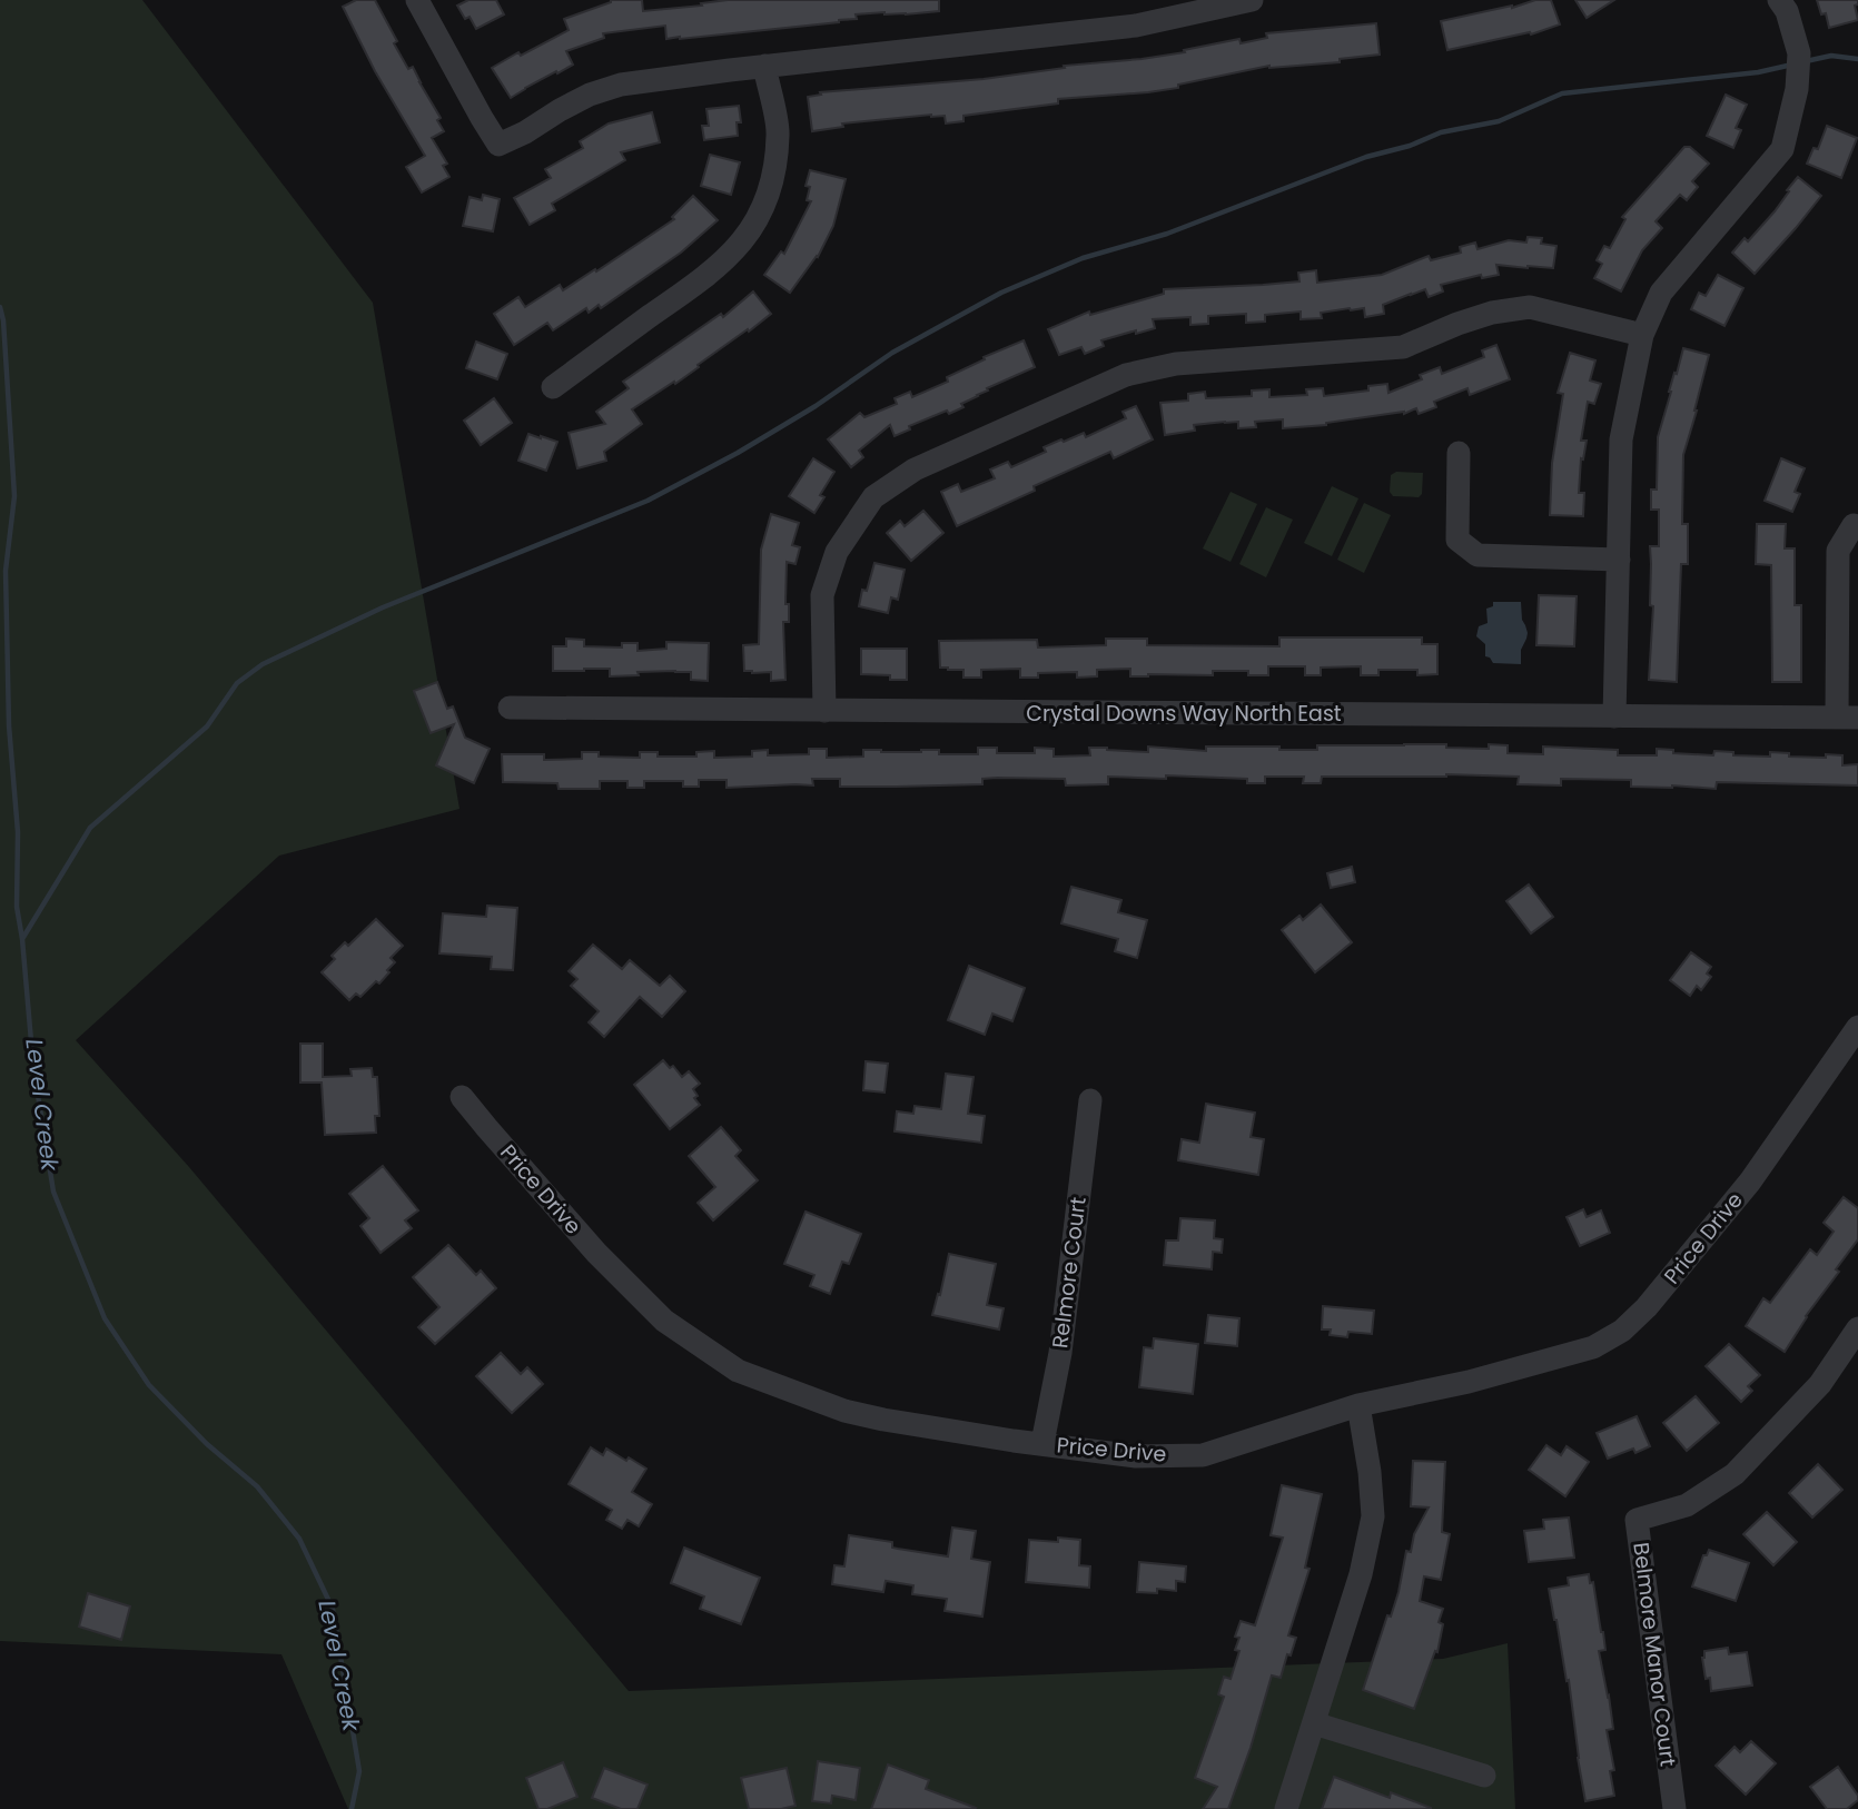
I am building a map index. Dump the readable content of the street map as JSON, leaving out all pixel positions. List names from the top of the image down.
{
  "streets": {
    "street": [
      "Crystal Downs Way North East",
      "Price Drive",
      "Relmore Court",
      "Belmore Manor Court"
    ]
  },
  "crossings": [
    ["Price Drive", "Relmore Court"]
  ],
  "water": ["Level Creek"]
}
